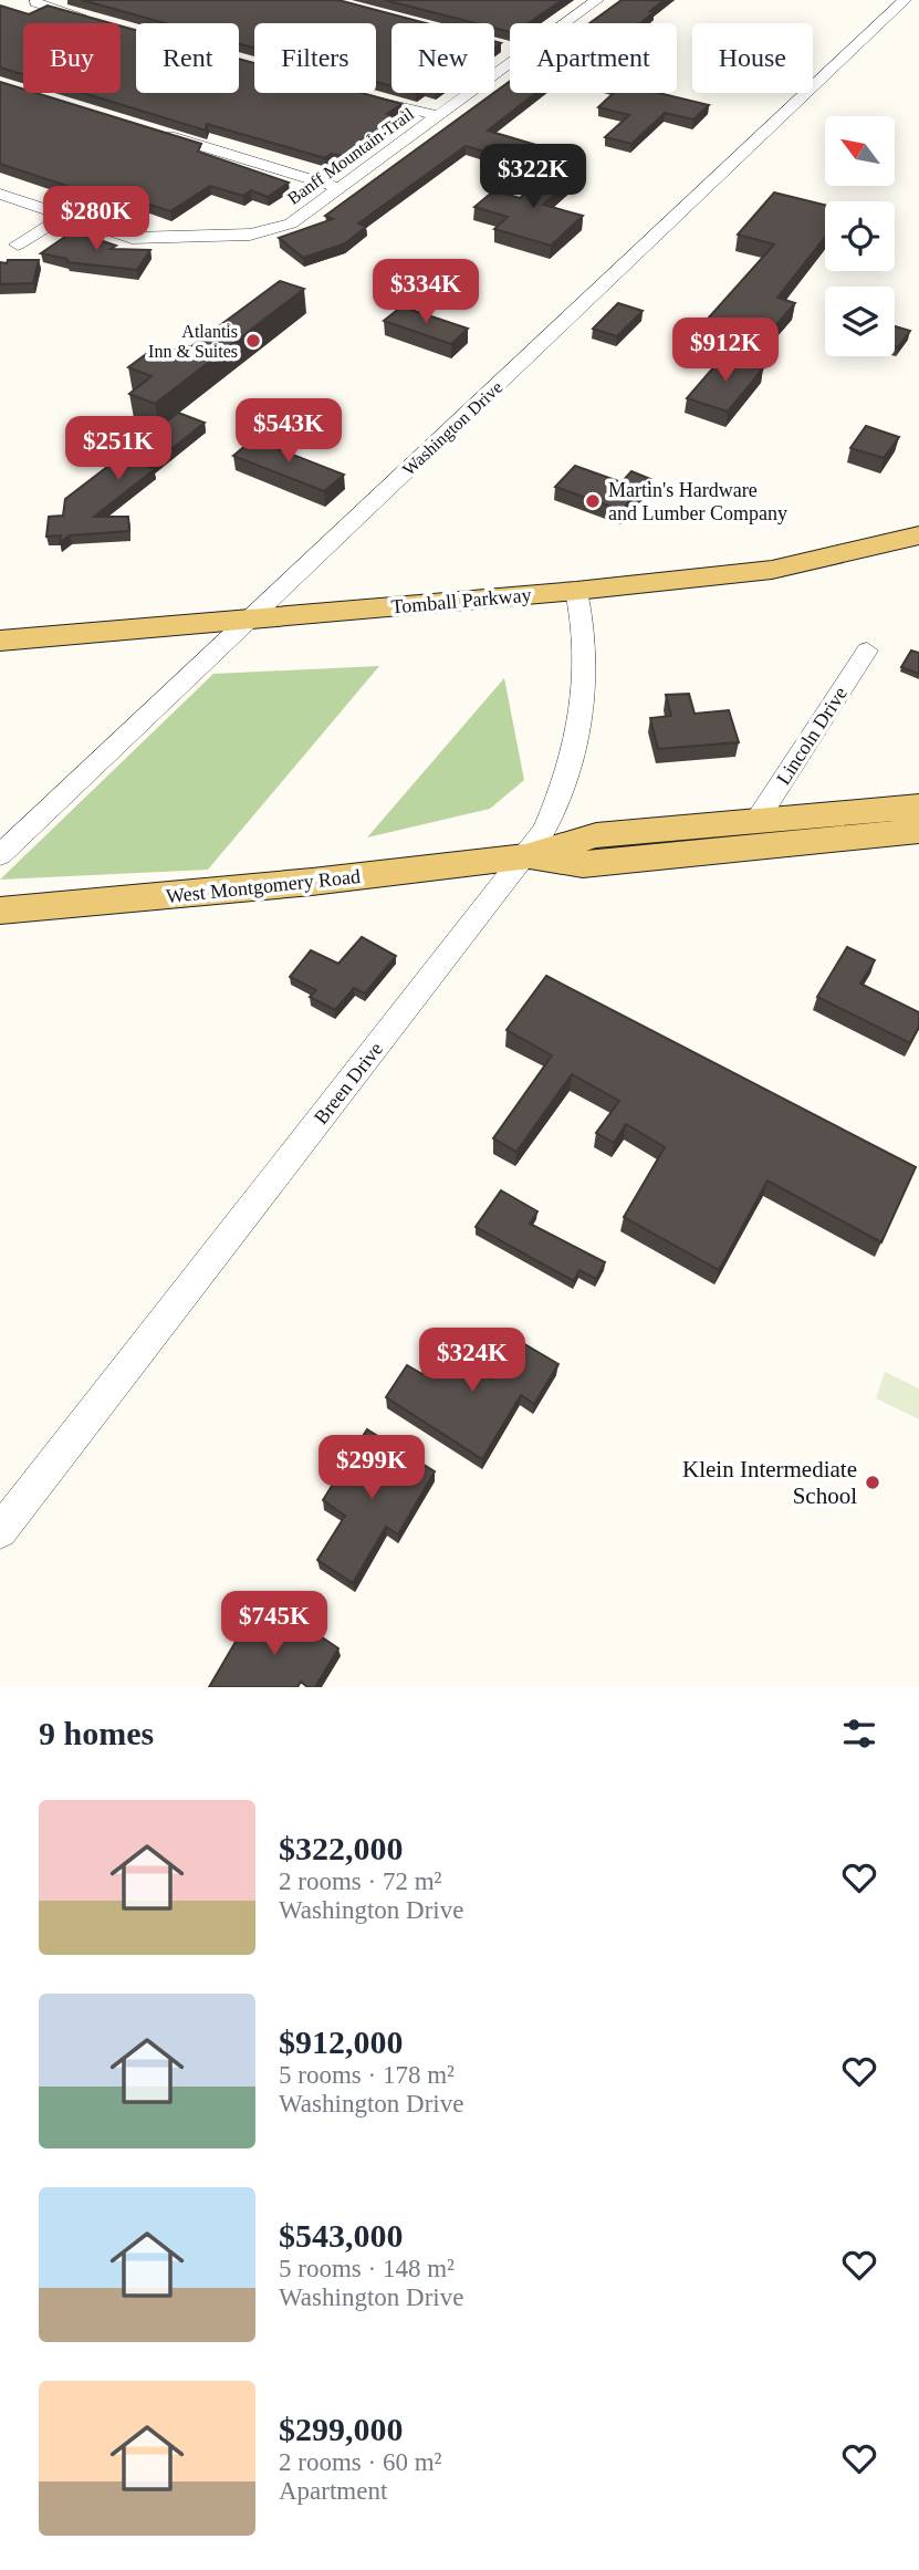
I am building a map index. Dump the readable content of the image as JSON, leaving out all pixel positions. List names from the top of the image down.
{
  "streets": {
    "main road": ["Tomball Parkway", "West Montgomery Road"],
    "street": [
      "Banff Mountain Trail",
      "Washington Drive",
      "Lincoln Drive",
      "Breen Drive"
    ]
  },
  "crossings": [
    ["Washington Drive", "Tomball Parkway"],
    ["Tomball Parkway", "Breen Drive"],
    ["Lincoln Drive", "West Montgomery Road"],
    ["West Montgomery Road", "Breen Drive"]
  ],
  "places": ["Atlantis Inn & Suites", "Martin's Hardware and Lumber Company", "Klein Intermediate School"],
  "north": "top left",
  "page": {
    "chip": [
      "Buy",
      "Rent",
      "Filters",
      "New",
      "Apartment",
      "House"
    ],
    "price": [
      "$322K",
      "$280K",
      "$334K",
      "$912K",
      "$543K",
      "$251K",
      "$324K",
      "$299K",
      "$745K"
    ],
    "heading": "9 homes",
    "list": [
      {
        "name": "$322,000",
        "note": "2 rooms · 72 m² · Washington Drive"
      },
      {
        "name": "$912,000",
        "note": "5 rooms · 178 m² · Washington Drive"
      },
      {
        "name": "$543,000",
        "note": "5 rooms · 148 m² · Washington Drive"
      },
      {
        "name": "$299,000",
        "note": "2 rooms · 60 m² · Apartment"
      }
    ]
  }
}
